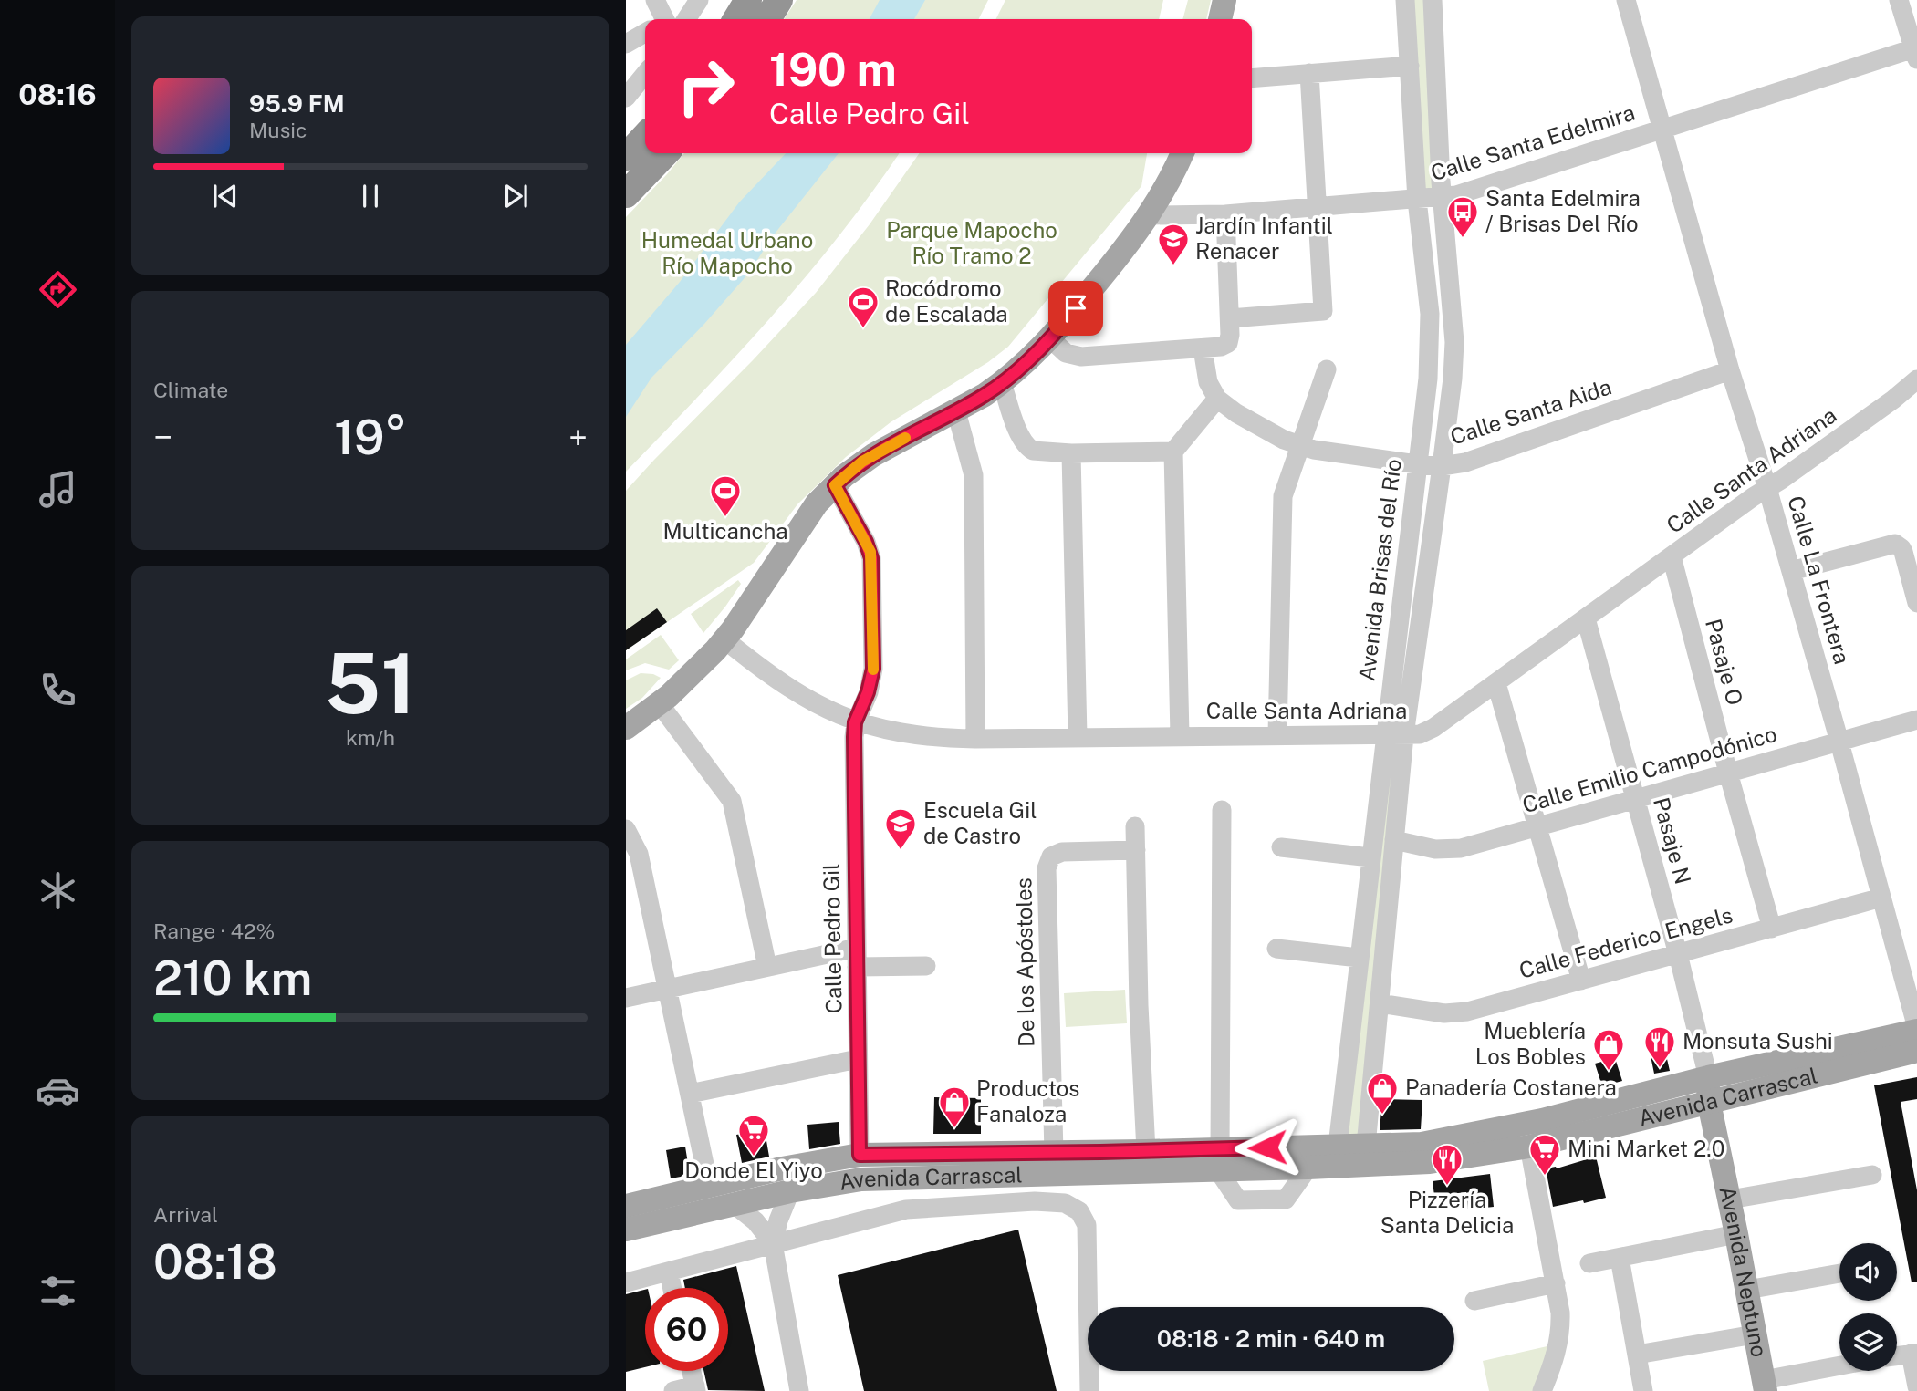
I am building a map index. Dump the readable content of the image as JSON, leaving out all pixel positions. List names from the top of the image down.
{
  "streets": {
    "main road": ["Avenida Carrascal", "Avenida Neptuno"],
    "street": [
      "Calle Santa Edelmira",
      "Calle Santa Aida",
      "Calle Santa Adriana",
      "Avenida Brisas del Río",
      "Calle La Frontera",
      "Pasaje O",
      "Calle Emilio Campodónico",
      "Pasaje N",
      "Calle Pedro Gil",
      "Calle Federico Engels",
      "De los Apóstoles"
    ]
  },
  "crossings": [
    ["Calle Santa Edelmira", "Avenida Brisas del Río"],
    ["Calle Santa Edelmira", "Calle La Frontera"],
    ["Calle Santa Aida", "Avenida Brisas del Río"],
    ["Calle Santa Aida", "Calle La Frontera"],
    ["Calle Santa Adriana", "Avenida Brisas del Río"],
    ["Calle Santa Adriana", "Calle La Frontera"],
    ["Calle Santa Adriana", "Pasaje O"],
    ["Calle Santa Adriana", "Pasaje N"],
    ["Calle Santa Adriana", "Calle Pedro Gil"],
    ["Avenida Brisas del Río", "Calle Emilio Campodónico"],
    ["Avenida Brisas del Río", "Calle Federico Engels"],
    ["Avenida Brisas del Río", "Avenida Carrascal"],
    ["Calle La Frontera", "Calle Emilio Campodónico"],
    ["Calle La Frontera", "Calle Federico Engels"],
    ["Calle La Frontera", "Avenida Carrascal"],
    ["Pasaje O", "Calle Emilio Campodónico"],
    ["Pasaje O", "Calle Federico Engels"],
    ["Calle Emilio Campodónico", "Pasaje N"],
    ["Pasaje N", "Calle Federico Engels"],
    ["Pasaje N", "Avenida Carrascal"],
    ["Pasaje N", "Avenida Neptuno"],
    ["Calle Pedro Gil", "Avenida Carrascal"],
    ["De los Apóstoles", "Avenida Carrascal"],
    ["Avenida Carrascal", "Avenida Neptuno"]
  ],
  "parks": ["Parque Mapocho Río Tramo 2", "Humedal Urbano Río Mapocho"],
  "places": {
    "bus stop": ["Santa Edelmira / Brisas Del Río"],
    "school or university": ["Jardín Infantil Renacer", "Escuela Gil de Castro"],
    "sports": ["Rocódromo de Escalada", "Multicancha"],
    "restaurant": ["Monsuta Sushi", "Pizzería Santa Delicia"],
    "shop": ["Mueblería Los Bobles", "Panadería Costanera", "Productos Fanaloza"],
    "supermarket": ["Donde El Yiyo", "Mini Market 2.0"]
  },
  "page": {
    "tabs": "08:16",
    "turn": ["190 m", "Calle Pedro Gil"],
    "song": ["95.9 FM", "Music"],
    "tile": [
      "Climate",
      ["51", "km/h"],
      ["Range · 42%", "210 km"],
      ["Arrival", "08:18"]
    ],
    "heat": ["−", "19°", "+"],
    "limit": "60",
    "trip": "08:18 · 2 min · 640 m"
  }
}
